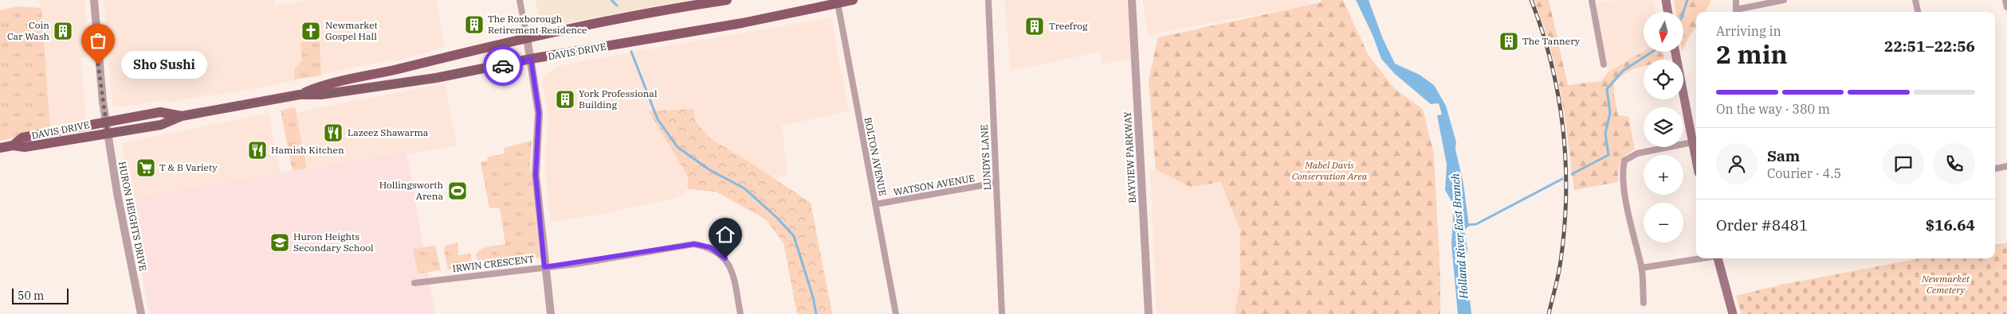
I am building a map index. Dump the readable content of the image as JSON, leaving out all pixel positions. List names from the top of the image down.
{
  "streets": {
    "main road": ["DAVIS DRIVE"],
    "street": [
      "BOLTON AVENUE",
      "LUNDYS LANE",
      "BAYVIEW PARKWAY",
      "WATSON AVENUE",
      "HURON HEIGHTS DRIVE",
      "IRWIN CRESCENT"
    ]
  },
  "crossings": [
    ["DAVIS DRIVE", "BOLTON AVENUE"],
    ["DAVIS DRIVE", "HURON HEIGHTS DRIVE"],
    ["BOLTON AVENUE", "WATSON AVENUE"],
    ["LUNDYS LANE", "WATSON AVENUE"]
  ],
  "water": ["Holland River East Branch"],
  "parks": ["Mabel Davis Conservation Area", "Newmarket Cemetery"],
  "places": {
    "building": [
      "The Roxborough Retirement Residence",
      "Treefrog",
      "Coin Car Wash",
      "The Tannery",
      "York Professional Building"
    ],
    "church": ["Newmarket Gospel Hall"],
    "other": ["Sho Sushi"],
    "restaurant": ["Lazeez Shawarma", "Hamish Kitchen"],
    "supermarket": ["T & B Variety"],
    "sports": ["Hollingsworth Arena"],
    "school or university": ["Huron Heights Secondary School"]
  },
  "scale_bar": "50 m",
  "north": "bottom",
  "page": {
    "map_buttons": ["+", "−"],
    "heading": ["2 min", "Arriving in", "22:51–22:56"],
    "panel": [
      "Sam",
      "Courier · 4.5",
      "Order #8481",
      "$16.64"
    ],
    "bubble": "Sho Sushi",
    "bar": "On the way · 380 m",
    "scale": "50 m"
  }
}
